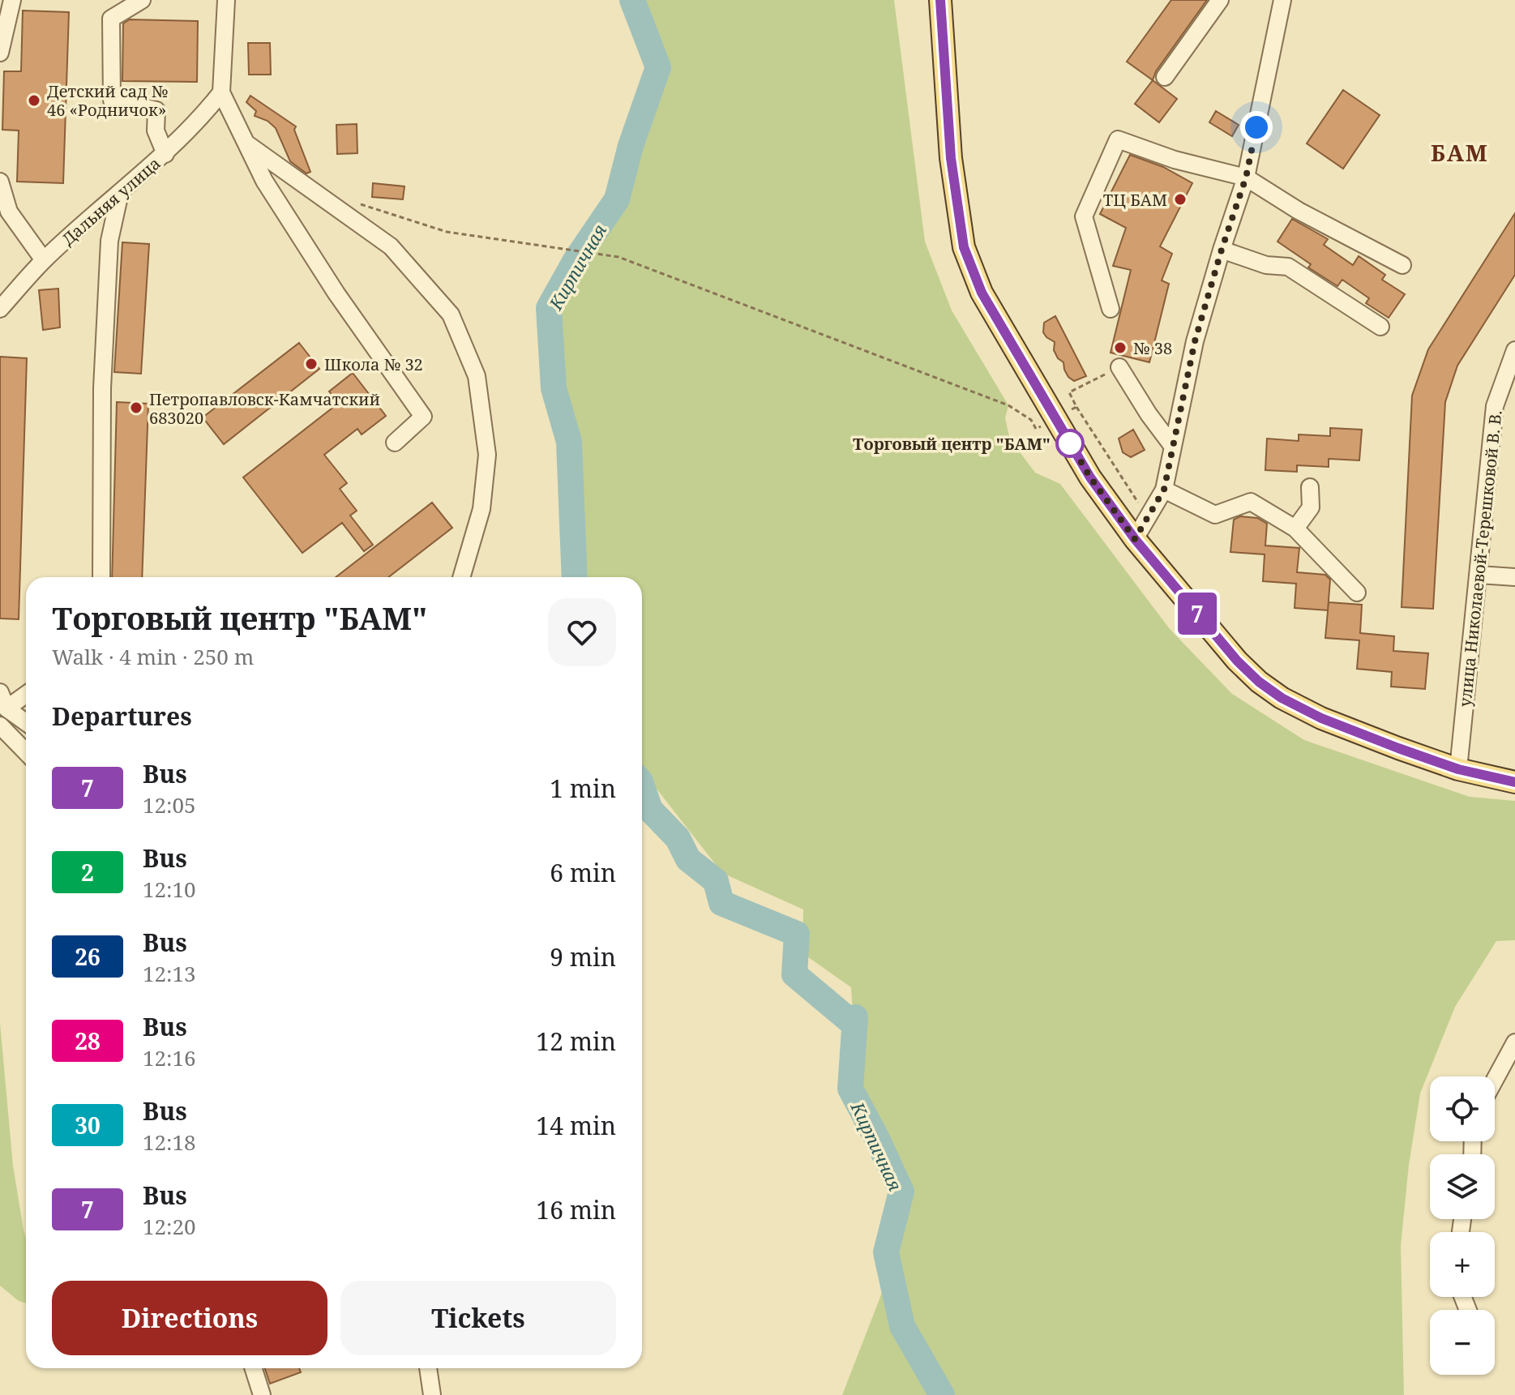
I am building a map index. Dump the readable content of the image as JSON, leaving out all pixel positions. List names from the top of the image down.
{
  "streets": {
    "street": ["Дальняя улица", "улица Николаевой-Терешковой В. В."]
  },
  "districts": ["БАМ"],
  "water": ["Кирпичная"],
  "places": [
    "Детский сад № 46 «Родничок»",
    "ТЦ БАМ",
    "№ 38",
    "Школа № 32",
    "Петропавловск-Камчатский 683020",
    "Торговый центр \"БАМ\""
  ],
  "lines": ["bus line 7"],
  "page": {
    "on_map": "7",
    "heading": [
      ["Торговый центр \"БАМ\"", "Walk · 4 min · 250 m"],
      "Departures"
    ],
    "list": [
      {
        "mark": "7",
        "name": "Bus",
        "note": "12:05",
        "value": "1 min"
      },
      {
        "mark": "2",
        "name": "Bus",
        "note": "12:10",
        "value": "6 min"
      },
      {
        "mark": "26",
        "name": "Bus",
        "note": "12:13",
        "value": "9 min"
      },
      {
        "mark": "28",
        "name": "Bus",
        "note": "12:16",
        "value": "12 min"
      },
      {
        "mark": "30",
        "name": "Bus",
        "note": "12:18",
        "value": "14 min"
      },
      {
        "mark": "7",
        "name": "Bus",
        "note": "12:20",
        "value": "16 min"
      }
    ],
    "map_buttons": ["+", "−"],
    "buttons": ["Directions", "Tickets"]
  }
}
